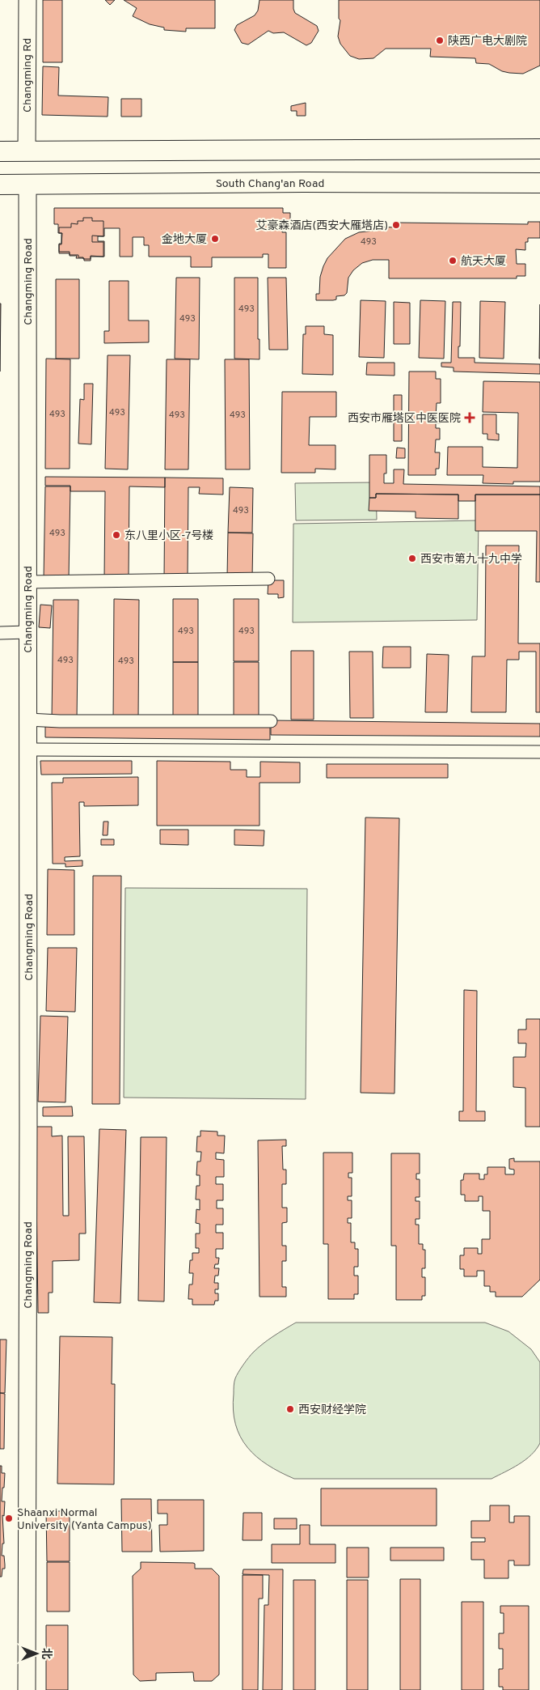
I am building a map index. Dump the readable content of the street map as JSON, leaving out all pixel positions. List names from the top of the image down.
{
  "streets": {
    "main road": ["South Chang'an Road"],
    "street": ["Changming Rd", "Changming Road"]
  },
  "crossings": [
    ["South Chang'an Road", "Changming Road"]
  ],
  "places": {
    "other": [
      "陕西广电大剧院",
      "艾豪森酒店(西安大雁塔店)",
      "金地大厦",
      "航天大厦",
      "东八里小区-7号楼",
      "西安市第九十九中学",
      "西安财经学院",
      "Shaanxi Normal University (Yanta Campus)"
    ],
    "health": ["西安市雁塔区中医医院"]
  },
  "house_numbers": [
    "493",
    "493",
    "493",
    "493",
    "493",
    "493",
    "493",
    "493",
    "493",
    "493",
    "493",
    "493",
    "493"
  ],
  "north": "right"
}
